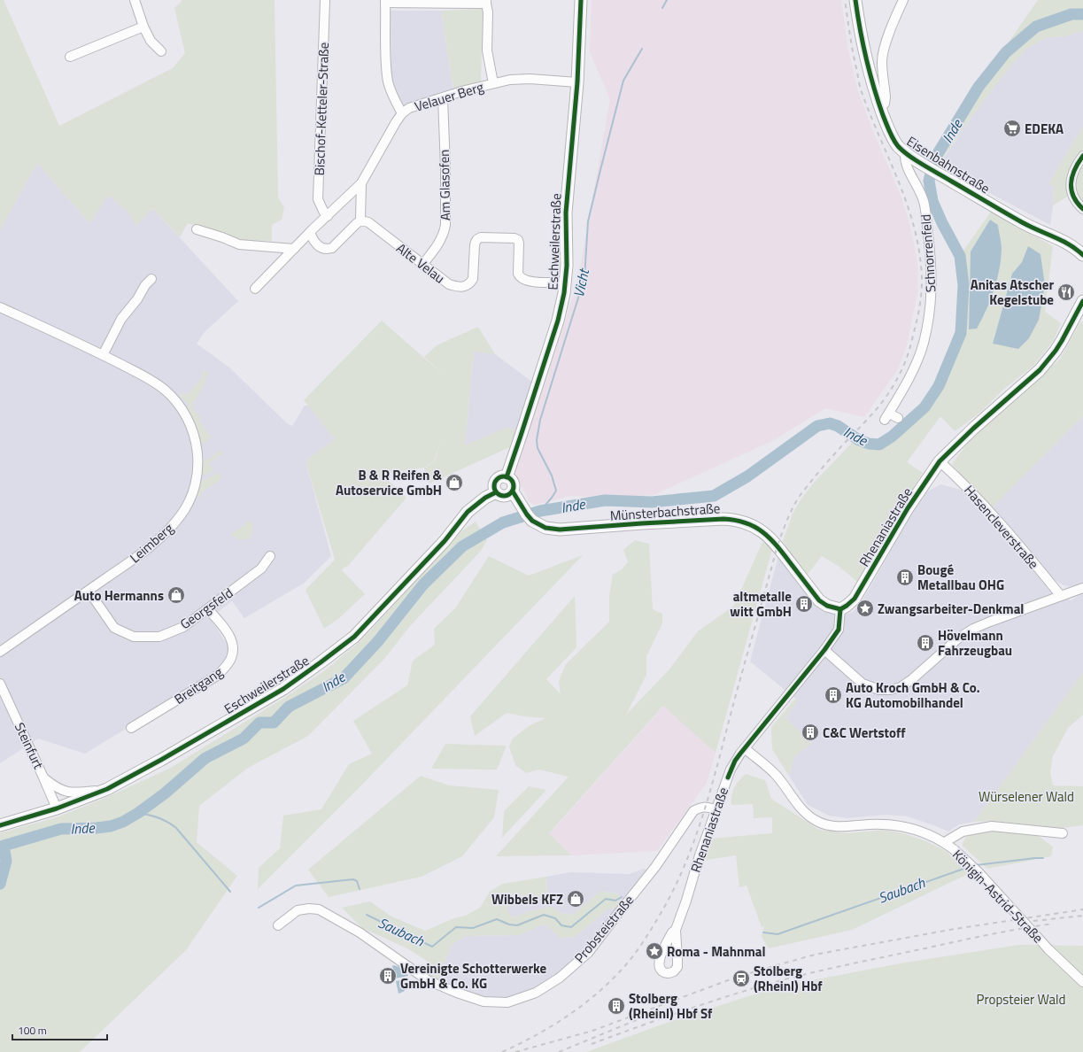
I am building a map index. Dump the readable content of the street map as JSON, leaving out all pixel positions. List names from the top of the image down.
{
  "streets": {
    "main road": [
      "Eisenbahnstraße",
      "Eschweilerstraße",
      "Münsterbachstraße",
      "Rhenaniastraße"
    ],
    "street": [
      "Velauer Berg",
      "Bischof-Ketteler-Straße",
      "Am Glasofen",
      "Schnorrenfeld",
      "Alte Velau",
      "Hasencleverstraße",
      "Leimberg",
      "Georgsfeld",
      "Breitgang",
      "Steinfurt",
      "Königin-Astrid-Straße",
      "Probsteistraße"
    ]
  },
  "crossings": [
    ["Velauer Berg", "Bischof-Ketteler-Straße"],
    ["Velauer Berg", "Am Glasofen"],
    ["Velauer Berg", "Eschweilerstraße"],
    ["Velauer Berg", "Alte Velau"],
    ["Eisenbahnstraße", "Schnorrenfeld"],
    ["Am Glasofen", "Alte Velau"],
    ["Eschweilerstraße", "Alte Velau"],
    ["Eschweilerstraße", "Münsterbachstraße"],
    ["Eschweilerstraße", "Steinfurt"],
    ["Münsterbachstraße", "Rhenaniastraße"],
    ["Rhenaniastraße", "Hasencleverstraße"],
    ["Rhenaniastraße", "Königin-Astrid-Straße"],
    ["Rhenaniastraße", "Probsteistraße"],
    ["Leimberg", "Georgsfeld"],
    ["Georgsfeld", "Breitgang"]
  ],
  "water": ["Inde", "Vicht", "Saubach"],
  "parks": ["Würselener Wald", "Propsteier Wald"],
  "places": {
    "supermarket": ["EDEKA"],
    "restaurant": ["Anitas Atscher Kegelstube"],
    "shop": ["B & R Reifen & Autoservice GmbH", "Auto Hermanns", "Wibbels KFZ"],
    "building": [
      "Bougé Metallbau OHG",
      "altmetalle witt GmbH",
      "Hövelmann Fahrzeugbau",
      "Auto Kroch GmbH & Co. KG Automobilhandel",
      "C&C Wertstoff",
      "Vereinigte Schotterwerke GmbH & Co. KG",
      "Stolberg (Rheinl) Hbf Sf"
    ],
    "place": ["Zwangsarbeiter-Denkmal", "Roma - Mahnmal"],
    "station": ["Stolberg (Rheinl) Hbf"]
  },
  "scale_bar": "100 m"
}
